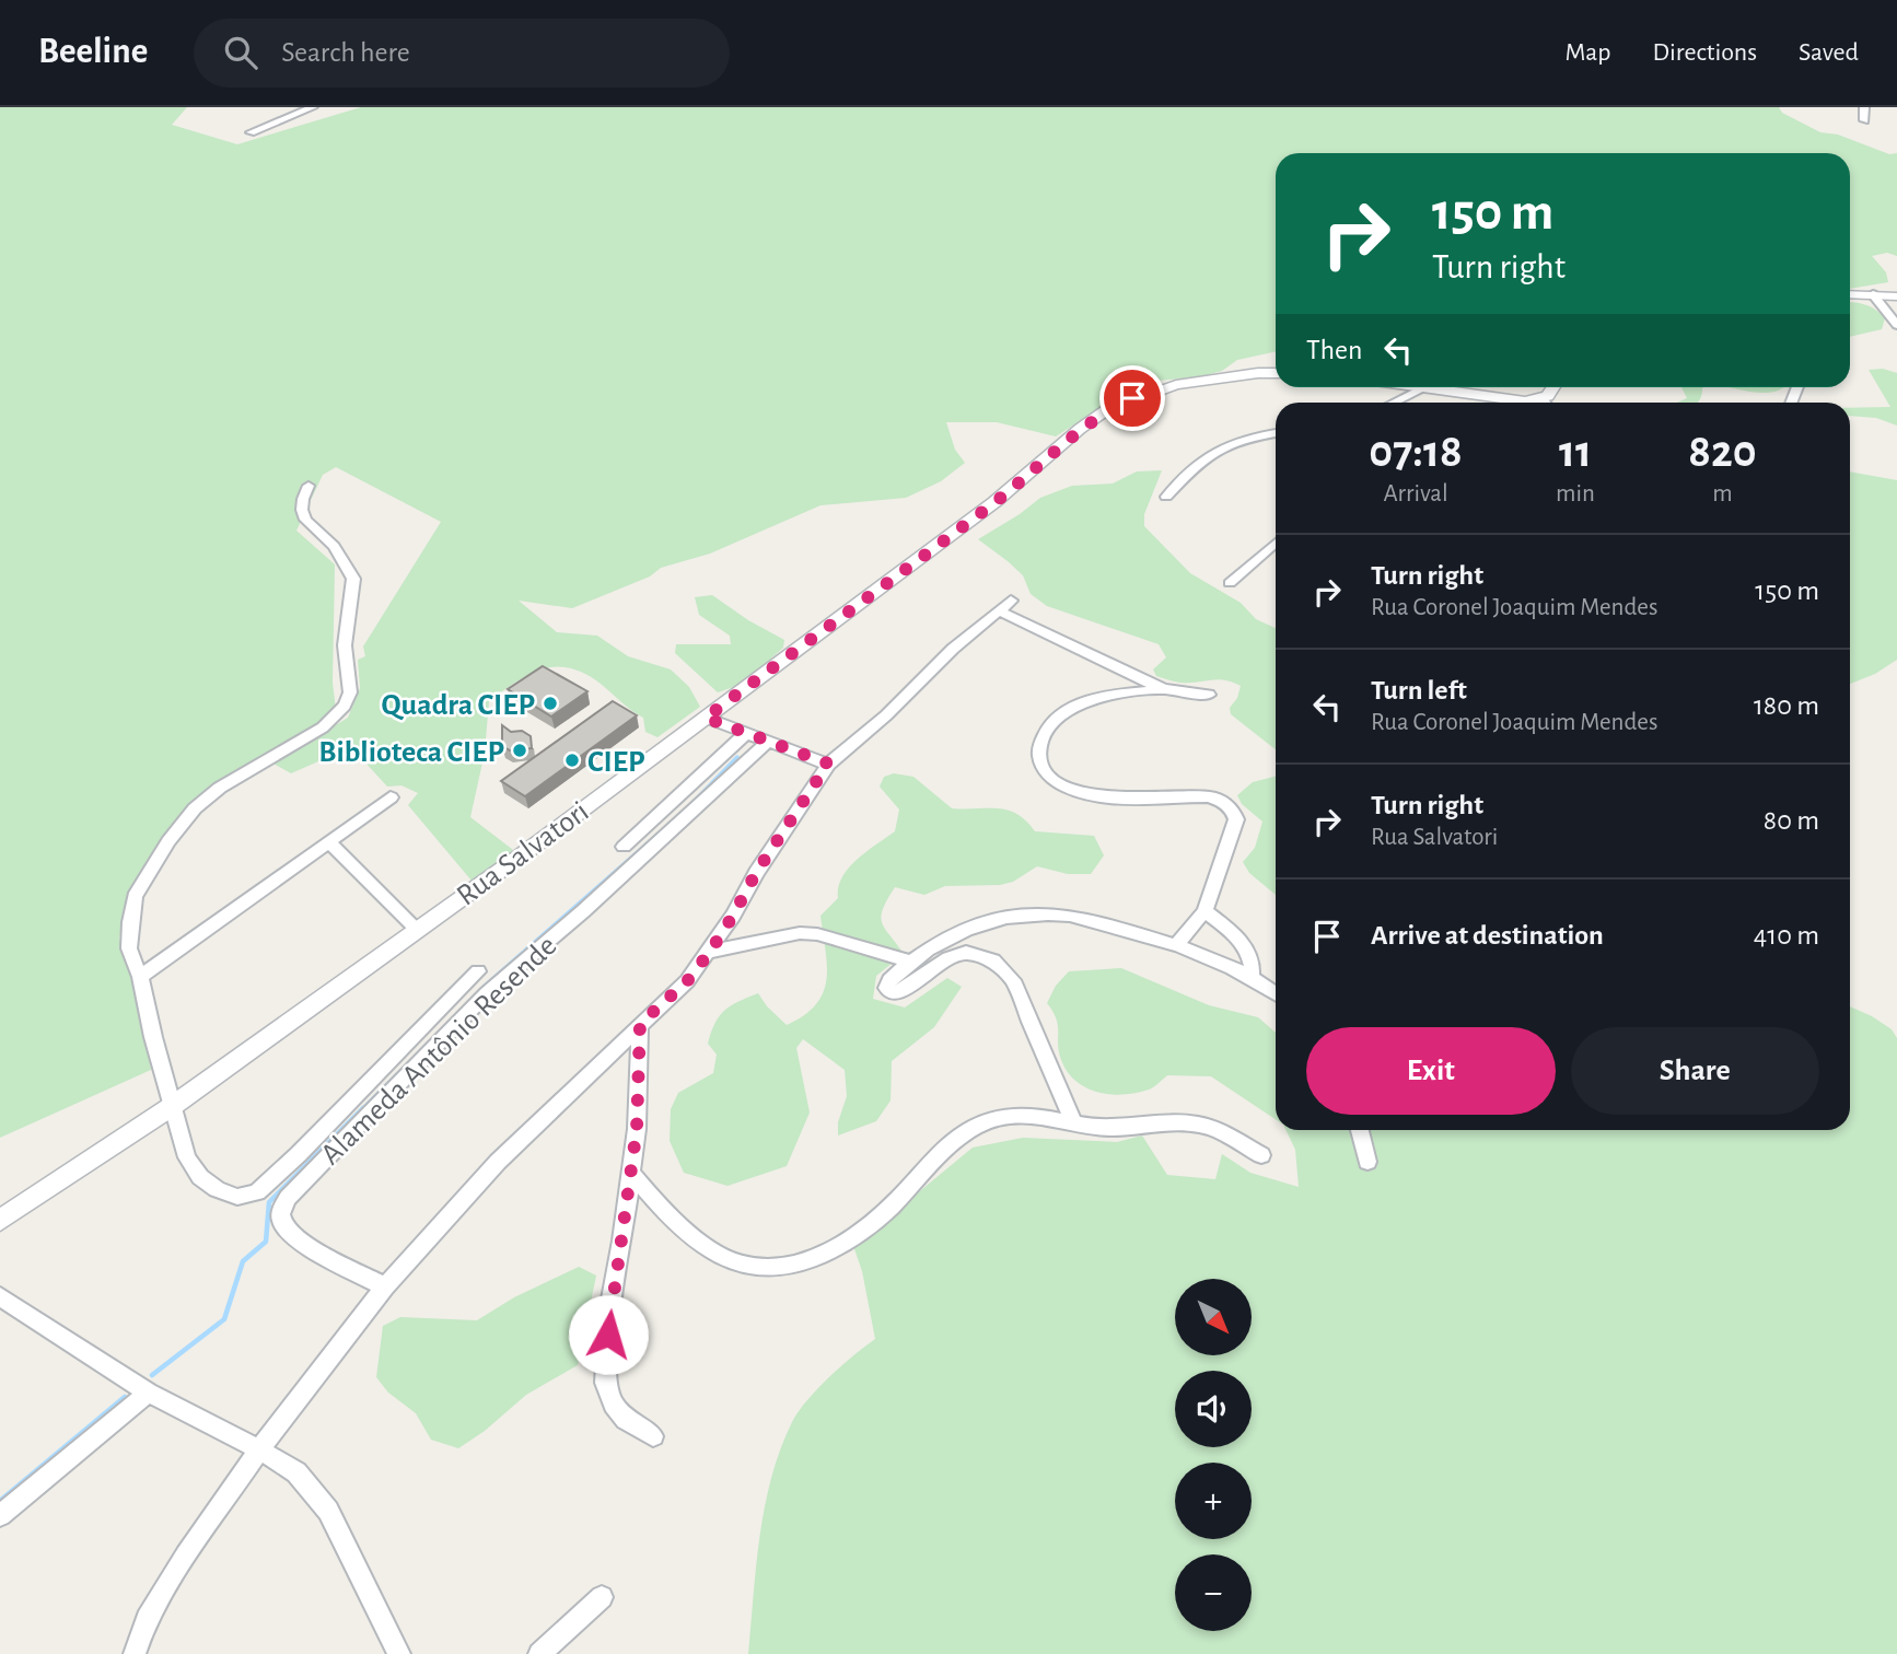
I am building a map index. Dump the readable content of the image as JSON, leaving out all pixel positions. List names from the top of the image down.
{
  "streets": {
    "street": ["Rua Salvatori", "Alameda Antônio Resende"]
  },
  "crossings": [
    ["Rua Salvatori", "Alameda Antônio Resende"]
  ],
  "places": ["Quadra CIEP", "Biblioteca CIEP", "CIEP"],
  "north": "bottom right",
  "page": {
    "header": "Beeline",
    "search": "Search here",
    "nav": ["Map", "Directions", "Saved"],
    "turn": ["150 m", "Turn right"],
    "then": "Then",
    "eta": [
      "07:18",
      "Arrival",
      "11",
      "min",
      "820",
      "m"
    ],
    "list": [
      {
        "name": "Turn right",
        "note": "Rua Coronel Joaquim Mendes",
        "value": "150 m"
      },
      {
        "name": "Turn left",
        "note": "Rua Coronel Joaquim Mendes",
        "value": "180 m"
      },
      {
        "name": "Turn right",
        "note": "Rua Salvatori",
        "value": "80 m"
      },
      {
        "name": "Arrive at destination",
        "value": "410 m"
      }
    ],
    "buttons": ["Exit", "Share"],
    "map_buttons": ["+", "−"]
  }
}
